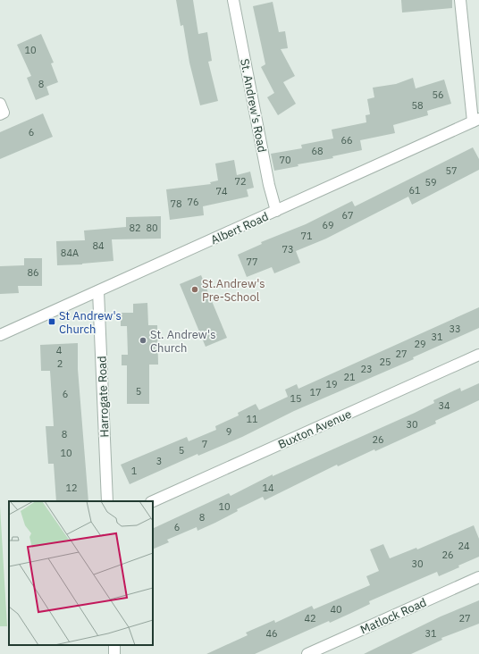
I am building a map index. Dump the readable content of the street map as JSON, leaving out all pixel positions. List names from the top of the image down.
{
  "streets": {
    "street": [
      "St. Andrew's Road",
      "Albert Road",
      "Harrogate Road",
      "Buxton Avenue",
      "Matlock Road"
    ]
  },
  "crossings": [
    ["St. Andrew's Road", "Albert Road"],
    ["Albert Road", "Harrogate Road"]
  ],
  "places": {
    "other": ["St.Andrew's Pre-School", "St. Andrew's Church"],
    "transit": ["St Andrew's Church"]
  },
  "house_numbers": [
    "10",
    "8",
    "56",
    "58",
    "6",
    "66",
    "68",
    "70",
    "57",
    "72",
    "59",
    "61",
    "74",
    "76",
    "78",
    "67",
    "69",
    "82",
    "80",
    "71",
    "84",
    "73",
    "84A",
    "77",
    "86",
    "33",
    "31",
    "29",
    "4",
    "27",
    "25",
    "2",
    "23",
    "21",
    "19",
    "5",
    "17",
    "6",
    "15",
    "34",
    "11",
    "30",
    "9",
    "8",
    "26",
    "7",
    "5",
    "10",
    "3",
    "1",
    "12",
    "14",
    "10",
    "8",
    "6",
    "24",
    "26",
    "30",
    "40",
    "42",
    "27",
    "46",
    "31"
  ]
}
